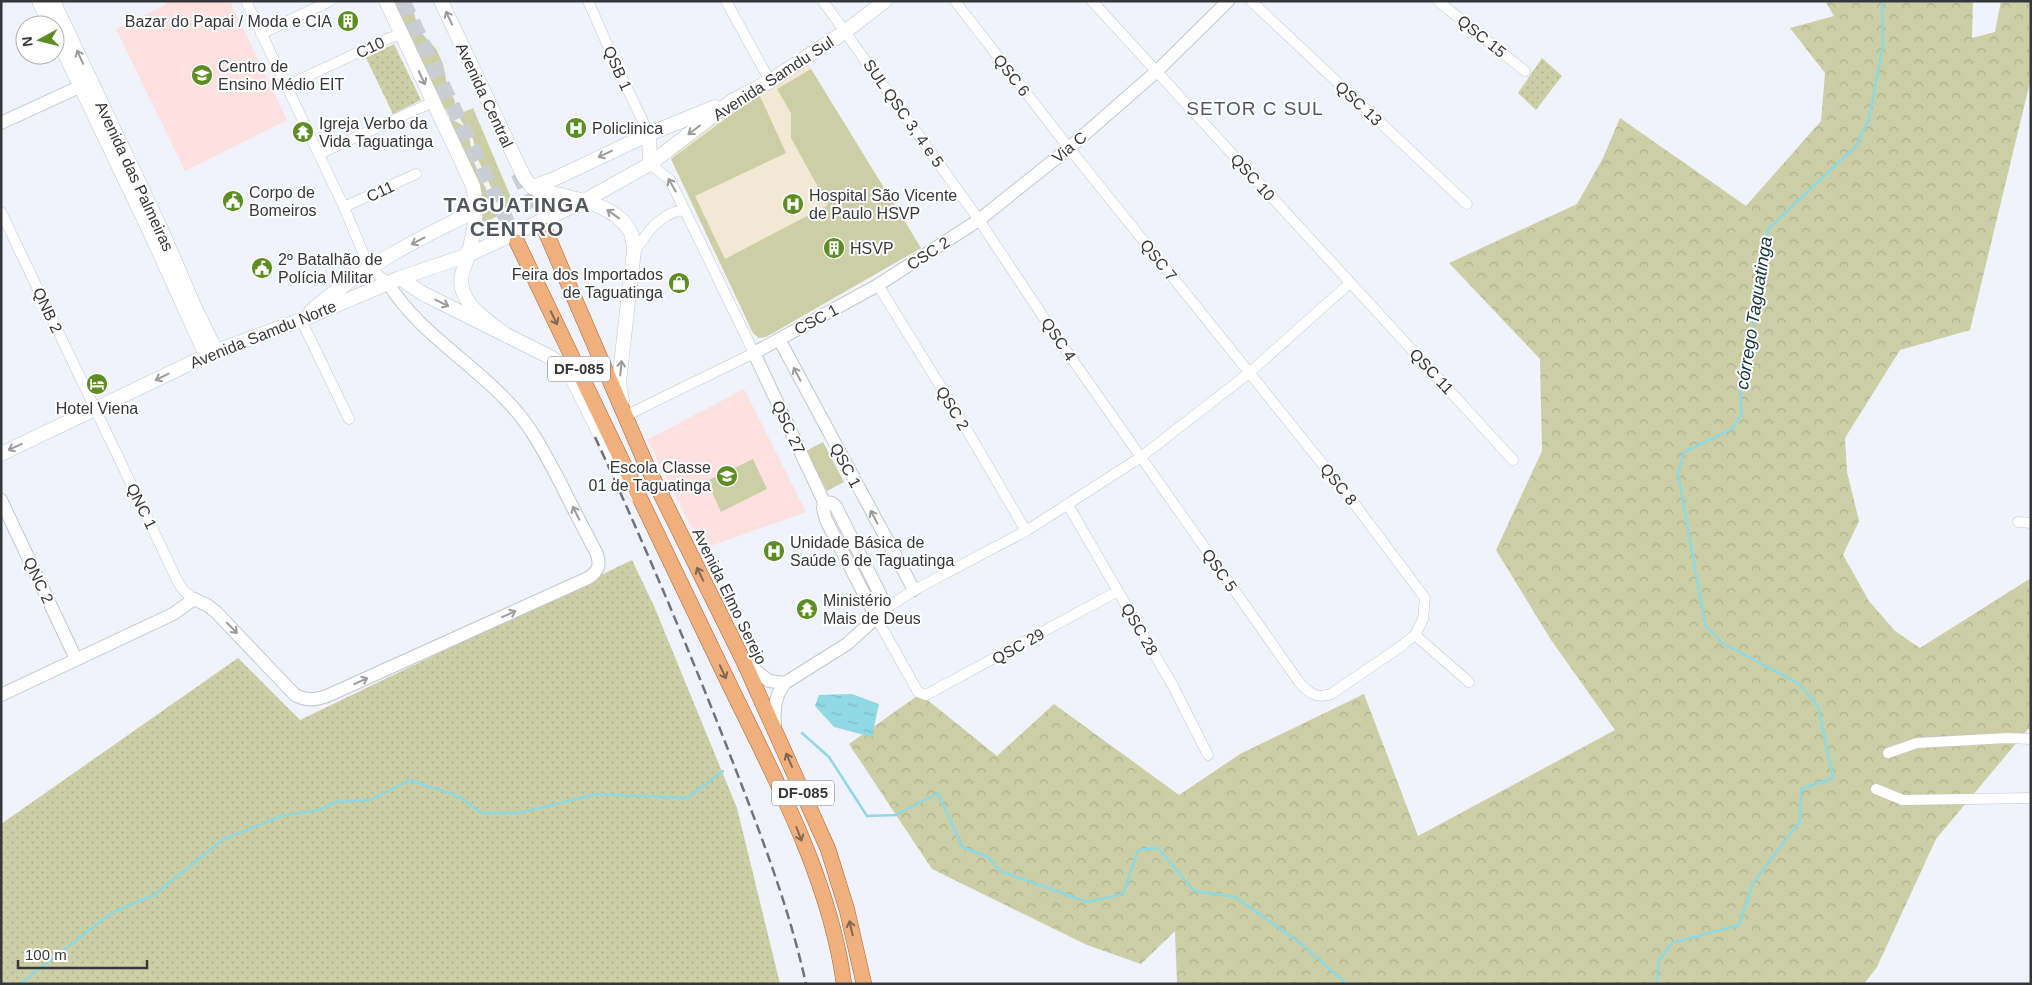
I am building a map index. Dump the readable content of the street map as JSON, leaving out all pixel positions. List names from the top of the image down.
{
  "streets": {
    "main road": [
      "Avenida Samdu Sul",
      "Avenida Central",
      "Avenida das Palmeiras",
      "Avenida Samdu Norte",
      "DF-085",
      "Avenida Elmo Serejo"
    ],
    "street": [
      "QSC 15",
      "C10",
      "QSB 1",
      "QSC 6",
      "QSC 13",
      "SUL QSC 3, 4 e 5",
      "Via C",
      "QSC 10",
      "C11",
      "CSC 2",
      "QSC 7",
      "QNB 2",
      "CSC 1",
      "QSC 4",
      "QSC 11",
      "QSC 2",
      "QSC 27",
      "QSC 1",
      "QSC 8",
      "QNC 1",
      "QSC 5",
      "QNC 2",
      "QSC 28",
      "QSC 29"
    ]
  },
  "crossings": [
    ["QSC 6", "Via C"],
    ["QSC 6", "QSC 7"],
    ["Avenida Samdu Sul", "SUL QSC 3, 4 e 5"],
    ["Avenida Samdu Sul", "Avenida Samdu Norte"],
    ["SUL QSC 3, 4 e 5", "Via C"],
    ["SUL QSC 3, 4 e 5", "CSC 2"],
    ["SUL QSC 3, 4 e 5", "QSC 4"],
    ["Via C", "QSC 10"],
    ["Via C", "CSC 2"],
    ["Via C", "QSC 7"],
    ["Via C", "QSC 4"],
    ["Avenida das Palmeiras", "Avenida Samdu Norte"],
    ["QSC 10", "QSC 11"],
    ["CSC 2", "CSC 1"],
    ["CSC 2", "QSC 4"],
    ["CSC 2", "QSC 2"],
    ["QSC 7", "QSC 8"],
    ["QNB 2", "Avenida Samdu Norte"],
    ["QNB 2", "QNC 1"],
    ["CSC 1", "QSC 2"],
    ["CSC 1", "QSC 27"],
    ["CSC 1", "QSC 1"],
    ["Avenida Samdu Norte", "QNC 1"],
    ["QSC 4", "QSC 5"],
    ["QSC 27", "QSC 29"],
    ["QSC 8", "QSC 5"],
    ["QSC 28", "QSC 29"]
  ],
  "one_way": ["Avenida Samdu Norte", "QSC 1"],
  "districts": ["SETOR C SUL", "TAGUATINGA CENTRO"],
  "water": ["córrego Taguatinga"],
  "places": {
    "building": ["Bazar do Papai / Moda e CIA", "HSVP"],
    "school or university": ["Centro de Ensino Médio EIT", "Escola Classe 01 de Taguatinga"],
    "hospital": ["Policlinica", "Hospital São Vicente de Paulo HSVP", "Unidade Básica de Saúde 6 de Taguatinga"],
    "temple": ["Igreja Verbo da Vida Taguatinga", "Ministério Mais de Deus"],
    "public building": ["Corpo de Bomeiros", "2º Batalhão de Polícia Militar"],
    "shop": ["Feira dos Importados de Taguatinga"],
    "hotel": ["Hotel Viena"]
  },
  "scale_bar": "100 m",
  "north": "left"
}
